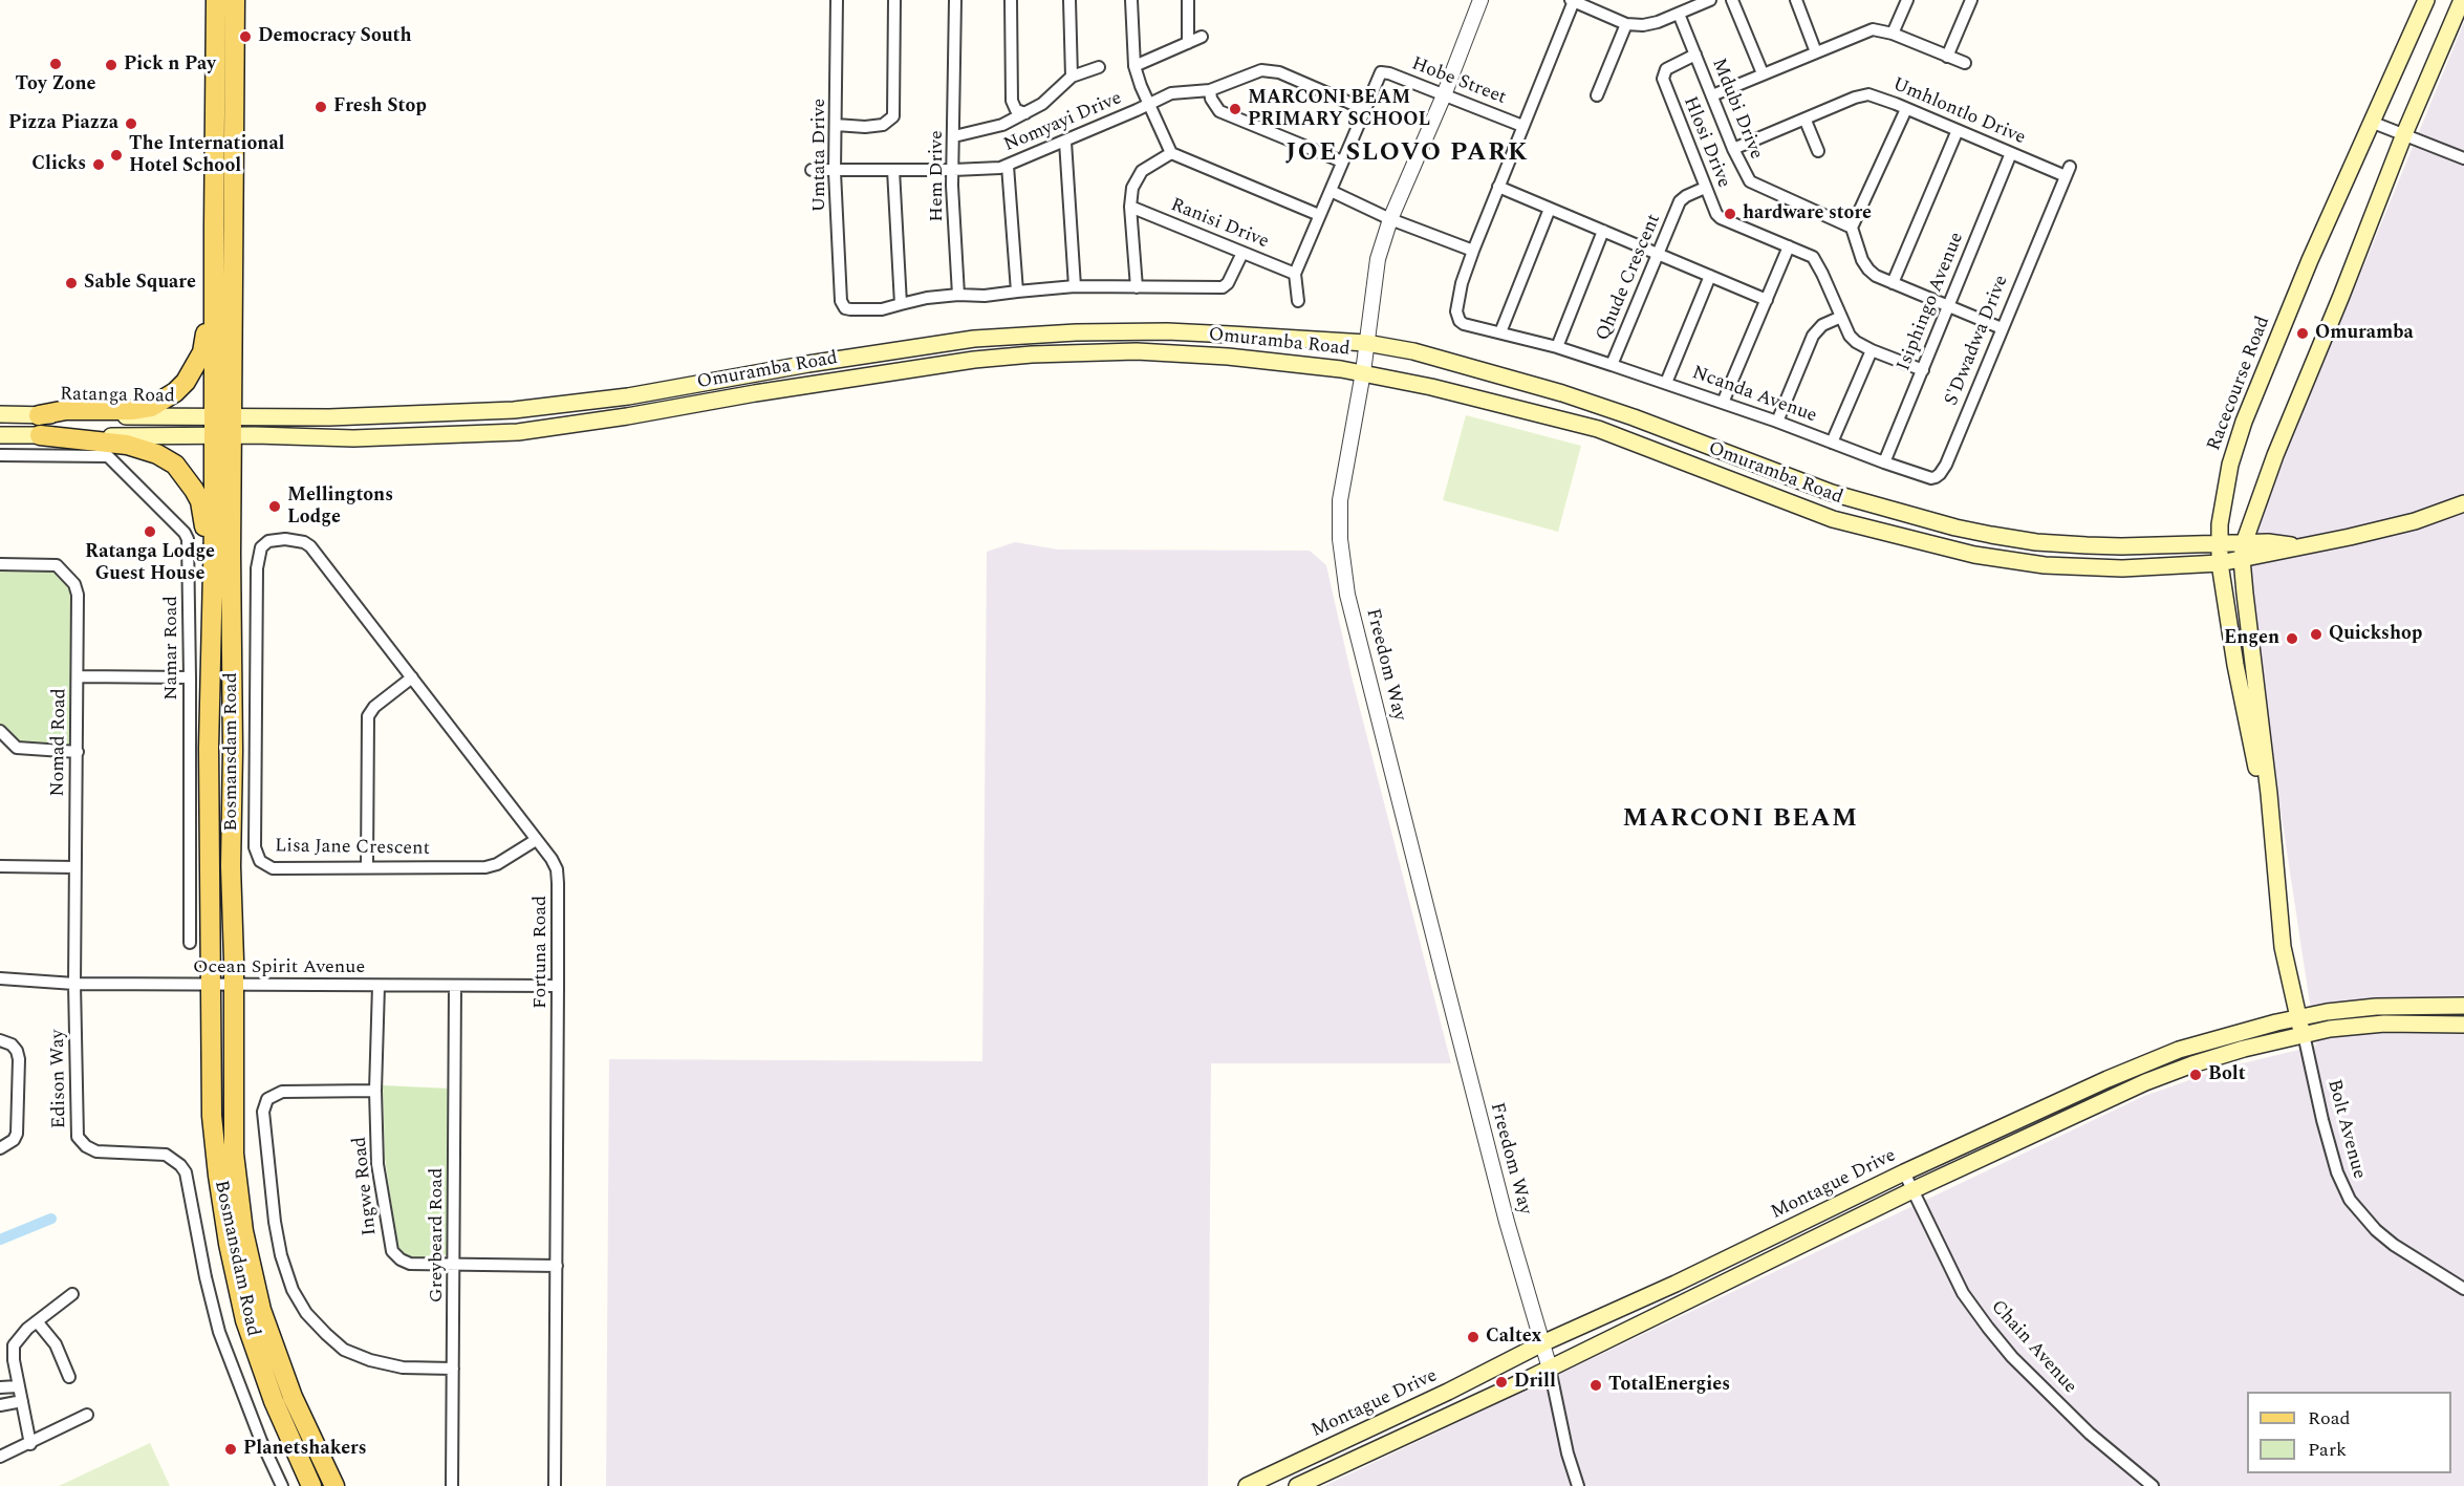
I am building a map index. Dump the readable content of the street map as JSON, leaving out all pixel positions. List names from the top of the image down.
{
  "streets": {
    "main road": [
      "Omuramba Road",
      "Racecourse Road",
      "Ratanga Road",
      "Bosmansdam Road",
      "Montague Drive"
    ],
    "street": [
      "Hobe Street",
      "Mdubi Drive",
      "Umhlontlo Drive",
      "Nomyayi Drive",
      "Hlosi Drive",
      "Umtata Drive",
      "Hem Drive",
      "Ranisi Drive",
      "Qhude Crescent",
      "Isiphingo Avenue",
      "S'Dwadwa Drive",
      "Ncanda Avenue",
      "Namar Road",
      "Freedom Way",
      "Nomad Road",
      "Lisa Jane Crescent",
      "Fortuna Road",
      "Ocean Spirit Avenue",
      "Edison Way",
      "Bolt Avenue",
      "Ingwe Road",
      "Greybeard Road",
      "Chain Avenue"
    ]
  },
  "crossings": [
    ["Hobe Street", "Nomyayi Drive"],
    ["Hobe Street", "Freedom Way"],
    ["Mdubi Drive", "Umhlontlo Drive"],
    ["Mdubi Drive", "Hlosi Drive"],
    ["Umhlontlo Drive", "Isiphingo Avenue"],
    ["Umhlontlo Drive", "S'Dwadwa Drive"],
    ["Nomyayi Drive", "Umtata Drive"],
    ["Nomyayi Drive", "Hem Drive"],
    ["Hlosi Drive", "Qhude Crescent"],
    ["Hlosi Drive", "Isiphingo Avenue"],
    ["Qhude Crescent", "Ncanda Avenue"],
    ["Isiphingo Avenue", "S'Dwadwa Drive"],
    ["Isiphingo Avenue", "Ncanda Avenue"],
    ["S'Dwadwa Drive", "Ncanda Avenue"],
    ["Omuramba Road", "Racecourse Road"],
    ["Omuramba Road", "Ratanga Road"],
    ["Omuramba Road", "Freedom Way"],
    ["Omuramba Road", "Bosmansdam Road"],
    ["Racecourse Road", "Bolt Avenue"],
    ["Racecourse Road", "Montague Drive"],
    ["Ratanga Road", "Bosmansdam Road"],
    ["Freedom Way", "Montague Drive"],
    ["Nomad Road", "Ocean Spirit Avenue"],
    ["Nomad Road", "Edison Way"],
    ["Bosmansdam Road", "Ocean Spirit Avenue"],
    ["Lisa Jane Crescent", "Fortuna Road"],
    ["Fortuna Road", "Ocean Spirit Avenue"],
    ["Fortuna Road", "Ingwe Road"],
    ["Ocean Spirit Avenue", "Edison Way"],
    ["Ocean Spirit Avenue", "Ingwe Road"],
    ["Ocean Spirit Avenue", "Greybeard Road"],
    ["Bolt Avenue", "Montague Drive"],
    ["Montague Drive", "Chain Avenue"],
    ["Ingwe Road", "Greybeard Road"]
  ],
  "districts": ["JOE SLOVO PARK", "MARCONI BEAM"],
  "places": [
    "Democracy South",
    "Toy Zone",
    "Pick n Pay",
    "Fresh Stop",
    "MARCONI BEAM PRIMARY SCHOOL",
    "Pizza Piazza",
    "The International Hotel School",
    "Clicks",
    "hardware store",
    "Sable Square",
    "Omuramba",
    "Mellingtons Lodge",
    "Ratanga Lodge Guest House",
    "Quickshop",
    "Engen",
    "Bolt",
    "Caltex",
    "Drill",
    "TotalEnergies",
    "Planetshakers"
  ],
  "legend": ["Road", "Park"]
}
